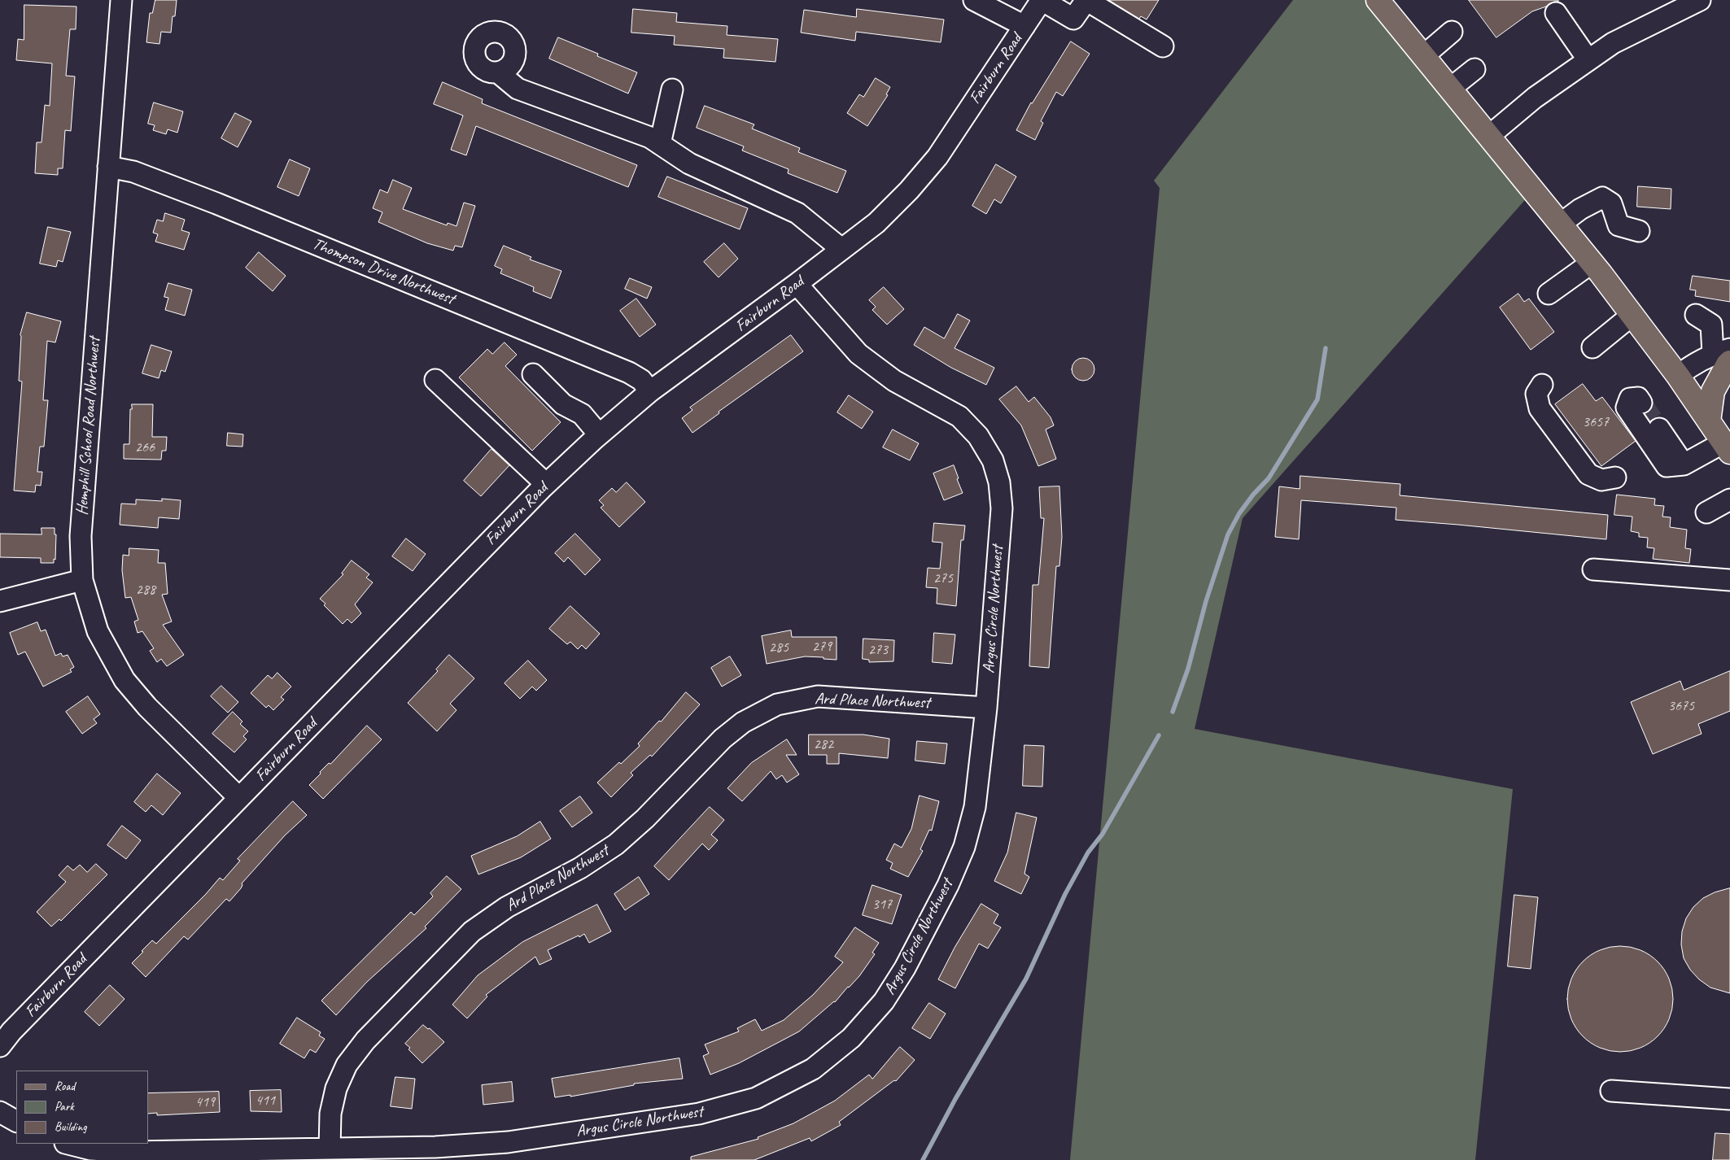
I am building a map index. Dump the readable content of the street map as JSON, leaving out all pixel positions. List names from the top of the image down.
{
  "streets": {
    "street": [
      "Fairburn Road",
      "Thompson Drive Northwest",
      "Hemphill School Road Northwest",
      "Argus Circle Northwest",
      "Ard Place Northwest"
    ]
  },
  "crossings": [
    ["Fairburn Road", "Thompson Drive Northwest"],
    ["Fairburn Road", "Hemphill School Road Northwest"],
    ["Fairburn Road", "Argus Circle Northwest"],
    ["Thompson Drive Northwest", "Hemphill School Road Northwest"],
    ["Argus Circle Northwest", "Ard Place Northwest"]
  ],
  "house_numbers": [
    "3657",
    "266",
    "275",
    "288",
    "279",
    "285",
    "273",
    "3675",
    "282",
    "317",
    "411",
    "419"
  ],
  "legend": ["Road", "Park", "Building"]
}
